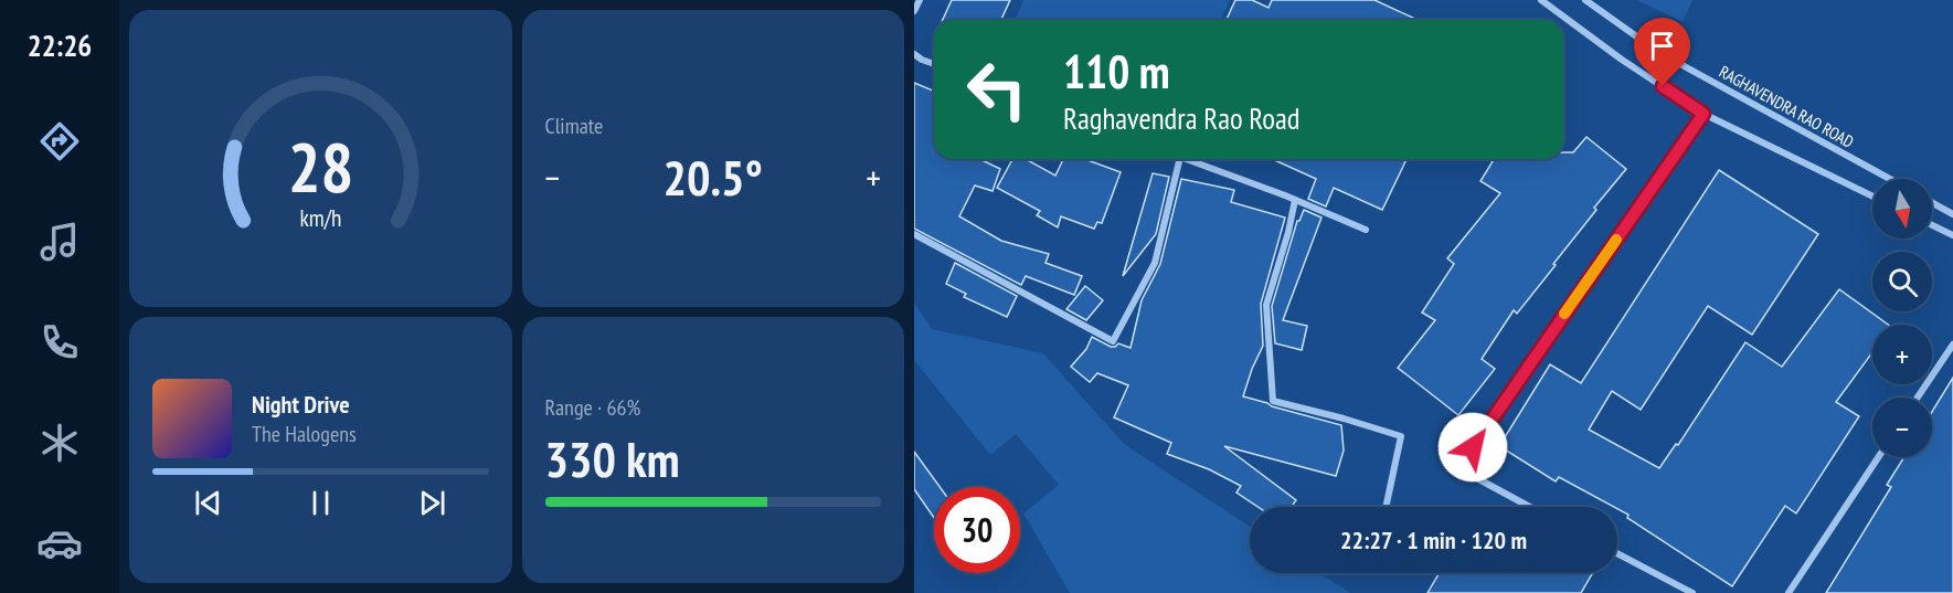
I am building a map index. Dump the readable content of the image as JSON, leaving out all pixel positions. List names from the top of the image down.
{
  "streets": {
    "street": ["RAGHAVENDRA RAO ROAD"]
  },
  "north": "bottom",
  "page": {
    "tabs": "22:26",
    "tile": [
      "Climate",
      ["Range · 66%", "330 km"]
    ],
    "turn": ["110 m", "Raghavendra Rao Road"],
    "heat": ["−", "20.5°", "+"],
    "map_buttons": ["+", "−"],
    "song": ["Night Drive", "The Halogens"],
    "limit": "30",
    "trip": "22:27 · 1 min · 120 m",
    "gauge": ["28", "km/h"]
  }
}
